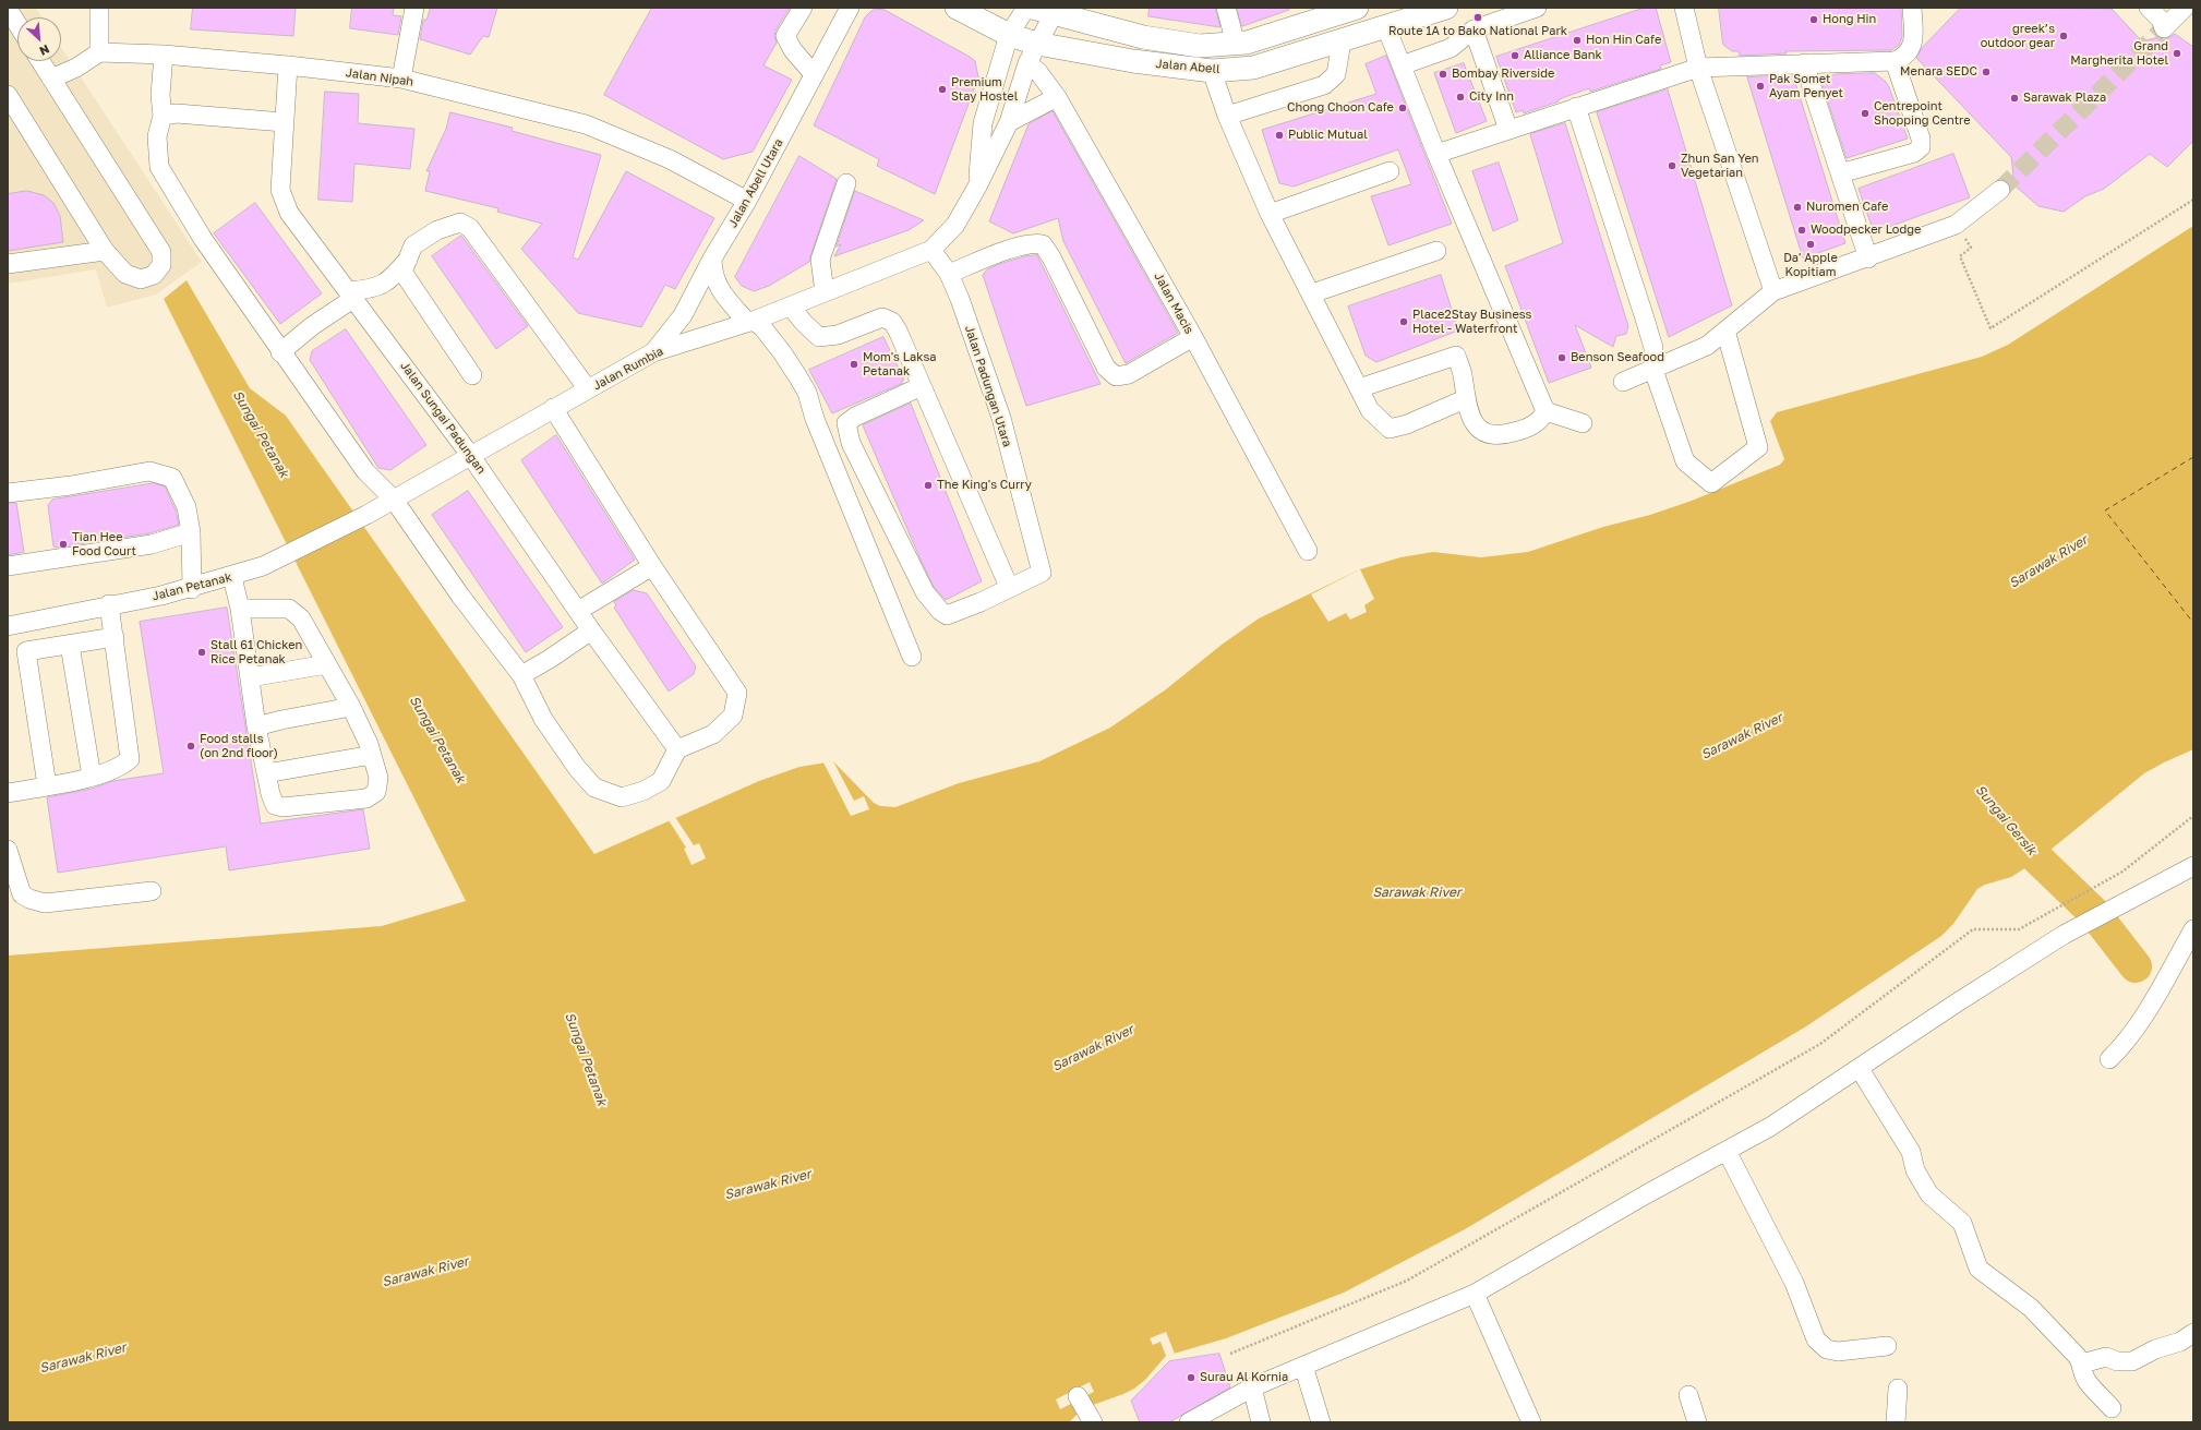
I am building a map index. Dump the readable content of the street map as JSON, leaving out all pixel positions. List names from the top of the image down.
{
  "streets": {
    "main road": ["Jalan Abell"],
    "street": [
      "Jalan Nipah",
      "Jalan Abell Utara",
      "Jalan Macis",
      "Jalan Rumbia",
      "Jalan Padungan Utara",
      "Jalan Sungai Padungan",
      "Jalan Petanak"
    ]
  },
  "crossings": [
    ["Jalan Abell", "Jalan Macis"],
    ["Jalan Nipah", "Jalan Abell Utara"],
    ["Jalan Nipah", "Jalan Sungai Padungan"],
    ["Jalan Abell Utara", "Jalan Rumbia"],
    ["Jalan Rumbia", "Jalan Padungan Utara"],
    ["Jalan Rumbia", "Jalan Sungai Padungan"],
    ["Jalan Rumbia", "Jalan Petanak"]
  ],
  "water": ["Sungai Petanak", "Sarawak River", "Sungai Gersik"],
  "places": [
    "Route 1A to Bako National Park",
    "Hong Hin",
    "greek’s outdoor gear",
    "Hon Hin Cafe",
    "Grand Margherita Hotel",
    "Alliance Bank",
    "Menara SEDC",
    "Bombay Riverside",
    "Pak Somet Ayam Penyet",
    "Premium Stay Hostel",
    "City Inn",
    "Sarawak Plaza",
    "Chong Choon Cafe",
    "Centrepoint Shopping Centre",
    "Public Mutual",
    "Zhun San Yen Vegetarian",
    "Nuromen Cafe",
    "Woodpecker Lodge",
    "Da' Apple Kopitiam",
    "Place2Stay Business Hotel - Waterfront",
    "Benson Seafood",
    "Mom's Laksa Petanak",
    "The King's Curry",
    "Tian Hee Food Court",
    "Stall 61 Chicken Rice Petanak",
    "Food stalls (on 2nd floor)",
    "Surau Al Kornia"
  ],
  "north": "bottom right"
}
